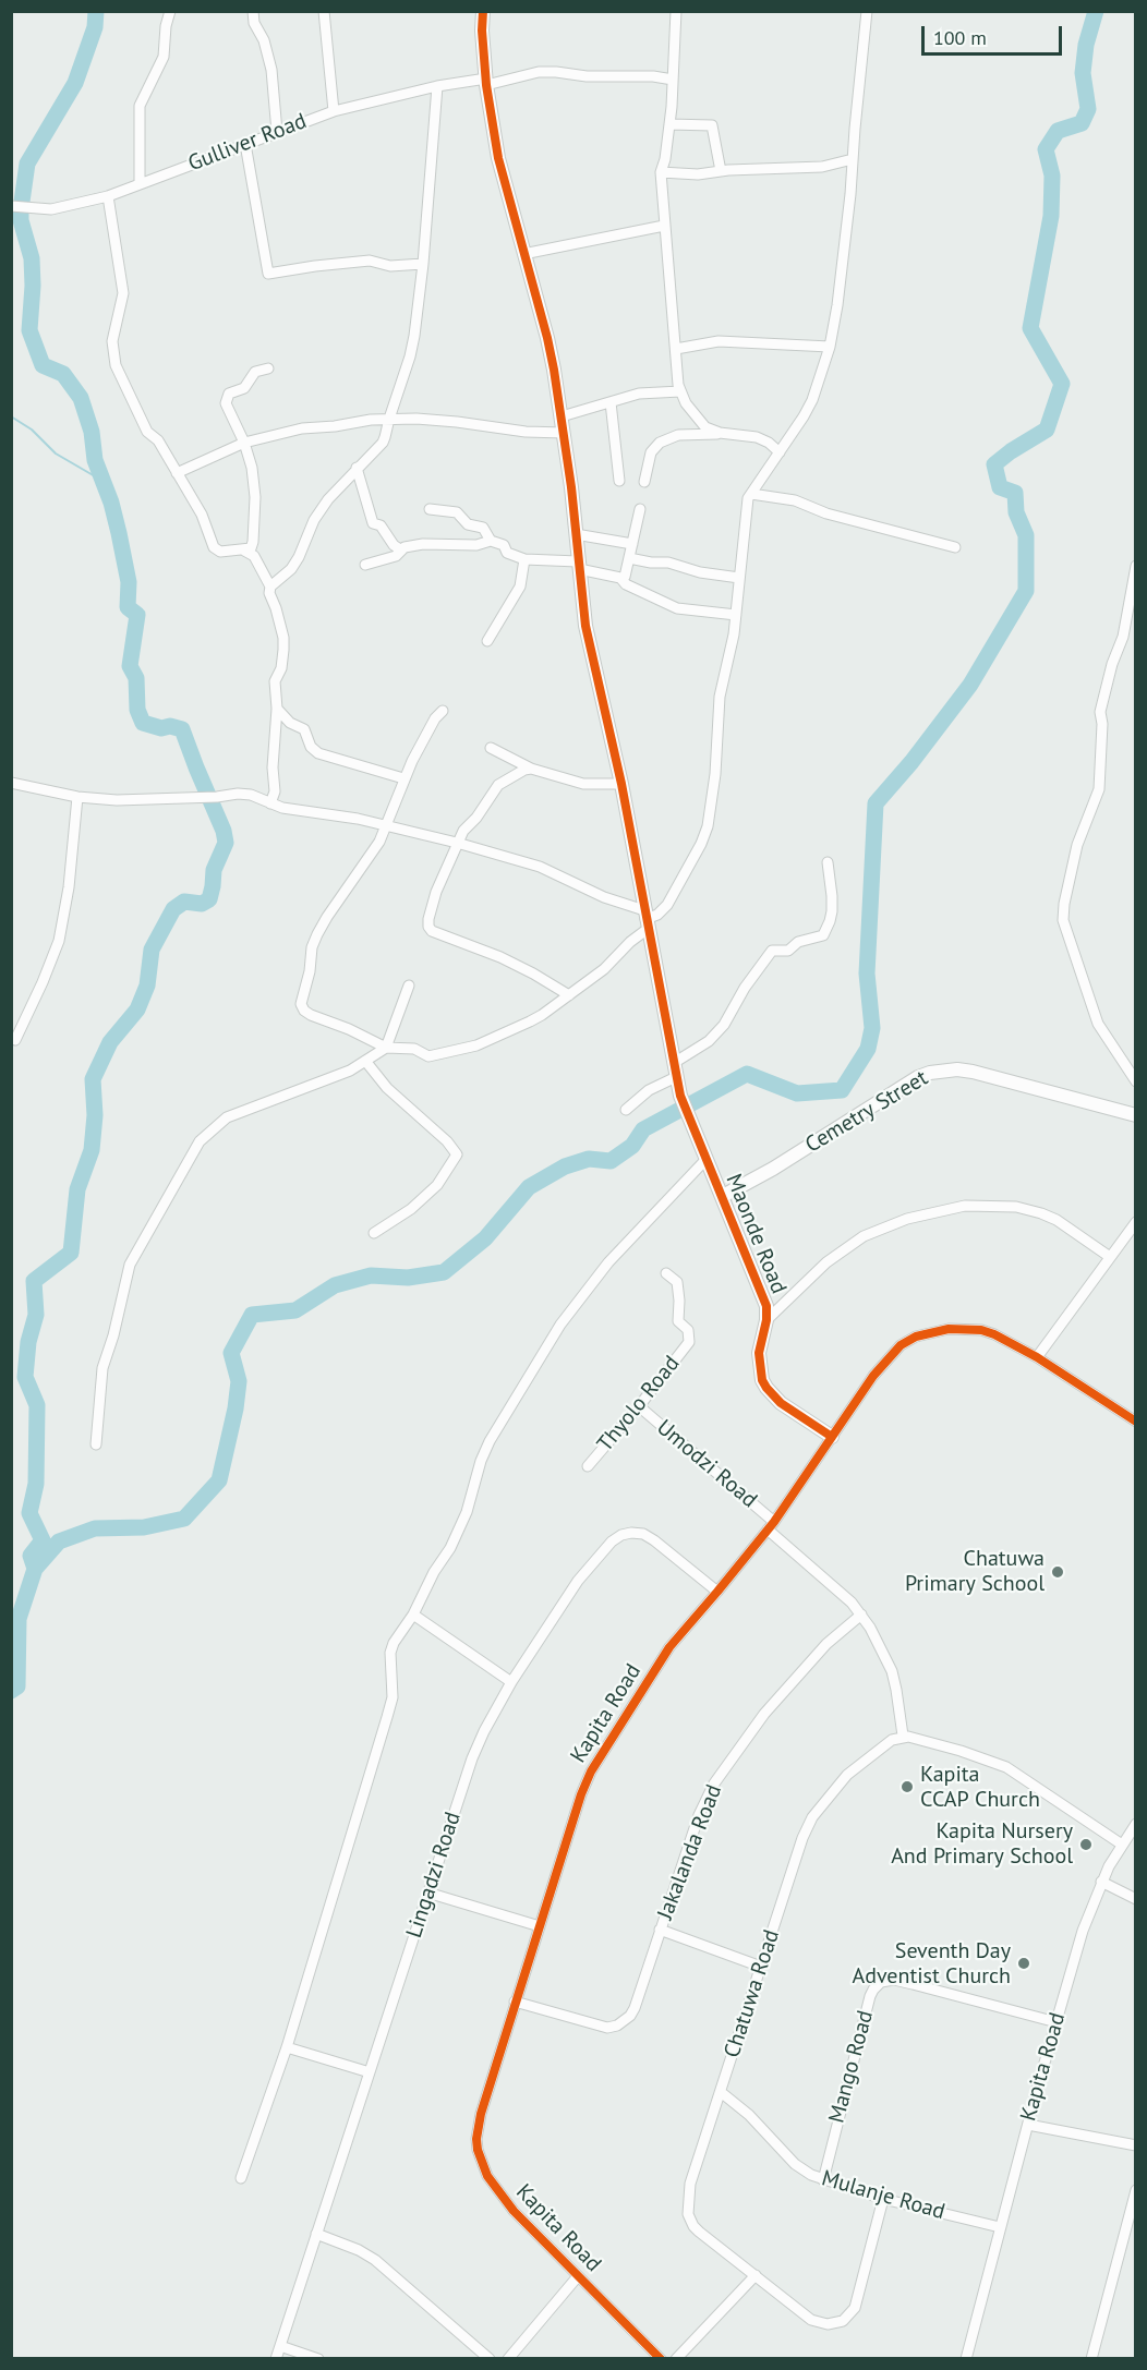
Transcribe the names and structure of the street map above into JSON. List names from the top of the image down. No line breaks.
{"streets":{"street":["Gulliver Road","Cemetry Street","Maonde Road","Thyolo Road","Umodzi Road","Kapita Road","Jakalanda Road","Lingadzi Road","Chatuwa Road","Mango Road","Mulanje Road"]},"crossings":[["Gulliver Road","Maonde Road"],["Cemetry Street","Maonde Road"],["Maonde Road","Kapita Road"],["Thyolo Road","Umodzi Road"],["Umodzi Road","Kapita Road"],["Umodzi Road","Jakalanda Road"],["Umodzi Road","Chatuwa Road"],["Kapita Road","Jakalanda Road"],["Kapita Road","Lingadzi Road"],["Kapita Road","Mango Road"],["Kapita Road","Mulanje Road"],["Chatuwa Road","Mulanje Road"],["Mango Road","Mulanje Road"]],"places":["Chatuwa Primary School","Kapita CCAP Church","Kapita Nursery And Primary School","Seventh Day Adventist Church"],"scale_bar":"100 m"}
